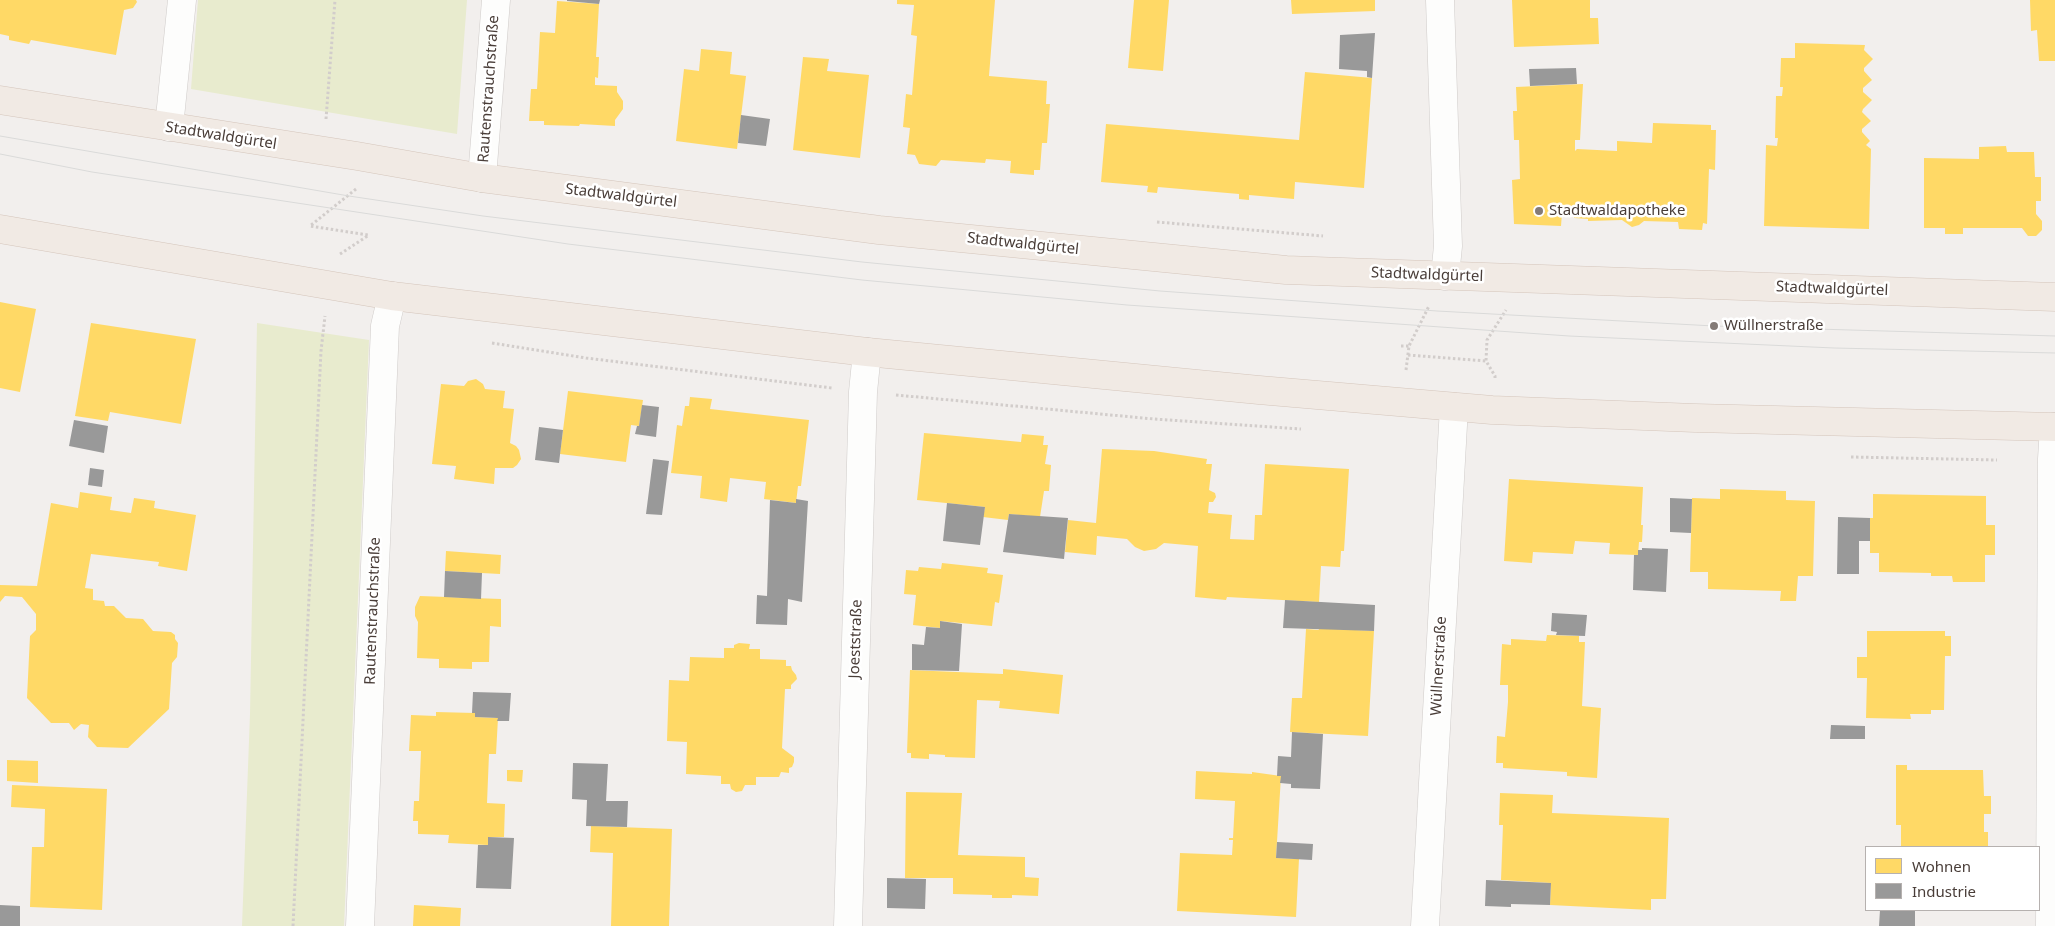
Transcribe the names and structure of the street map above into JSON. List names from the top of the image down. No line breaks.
{"streets":{"main road":["Stadtwaldgürtel"],"street":["Rautenstrauchstraße","Joeststraße","Wüllnerstraße"]},"crossings":[["Rautenstrauchstraße","Stadtwaldgürtel"]],"places":["Stadtwaldapotheke","Wüllnerstraße"],"legend":["Wohnen","Industrie"]}
